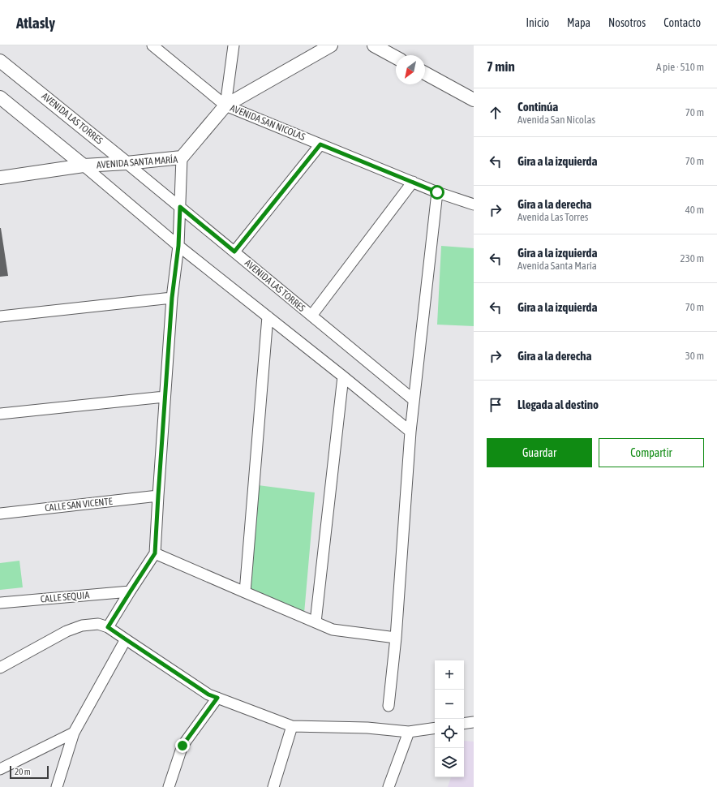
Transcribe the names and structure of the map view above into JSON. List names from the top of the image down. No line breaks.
{"streets":{"street":["AVENIDA LAS TORRES","AVENIDA SAN NICOLAS","AVENIDA SANTA MARÍA","CALLE SAN VICENTE","CALLE SEQUIA"]},"crossings":[["AVENIDA LAS TORRES","AVENIDA SANTA MARÍA"],["AVENIDA SANTA MARÍA","CALLE SAN VICENTE"],["AVENIDA SANTA MARÍA","CALLE SEQUIA"]],"scale_bar":"20 m","north":"bottom left","page":{"header":"Atlasly","nav":["Inicio","Mapa","Nosotros","Contacto"],"heading":["7 min","A pie · 510 m"],"list":[["Continúa","Avenida San Nicolas","70 m"],["Gira a la izquierda","70 m"],["Gira a la derecha","Avenida Las Torres","40 m"],["Gira a la izquierda","Avenida Santa María","230 m"],["Gira a la izquierda","70 m"],["Gira a la derecha","30 m"],"Llegada al destino"],"buttons":["Guardar","Compartir"],"map_buttons":["+","−"],"scale":"20 m"}}
